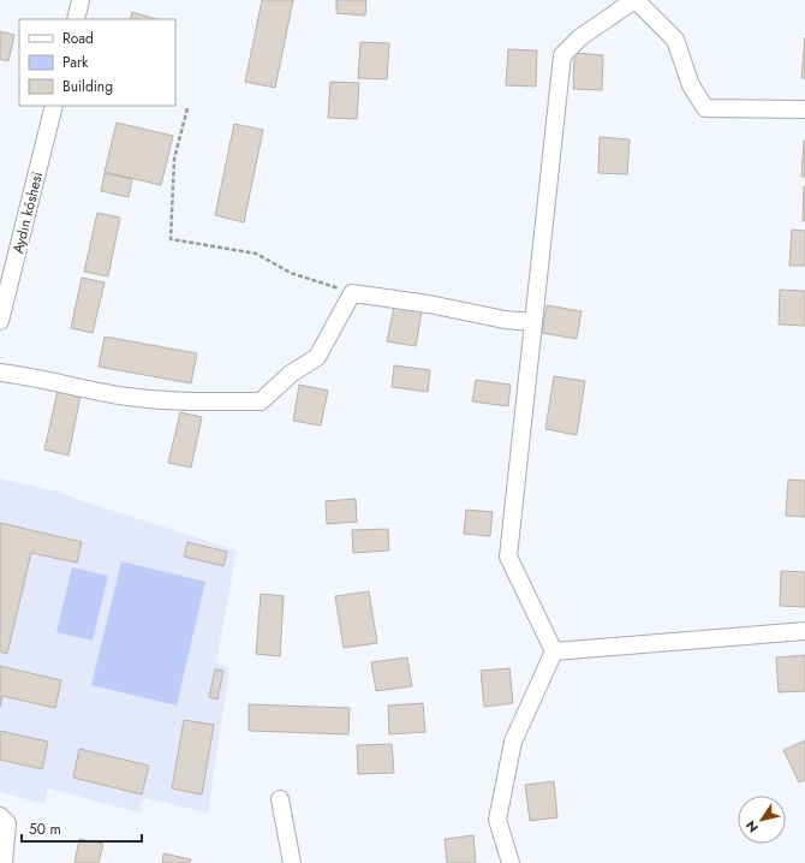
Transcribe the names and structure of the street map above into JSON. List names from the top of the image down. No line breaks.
{"streets":{"street":["Aydın kóshesi"]},"legend":["Road","Park","Building"],"scale_bar":"50 m","north":"bottom left"}
